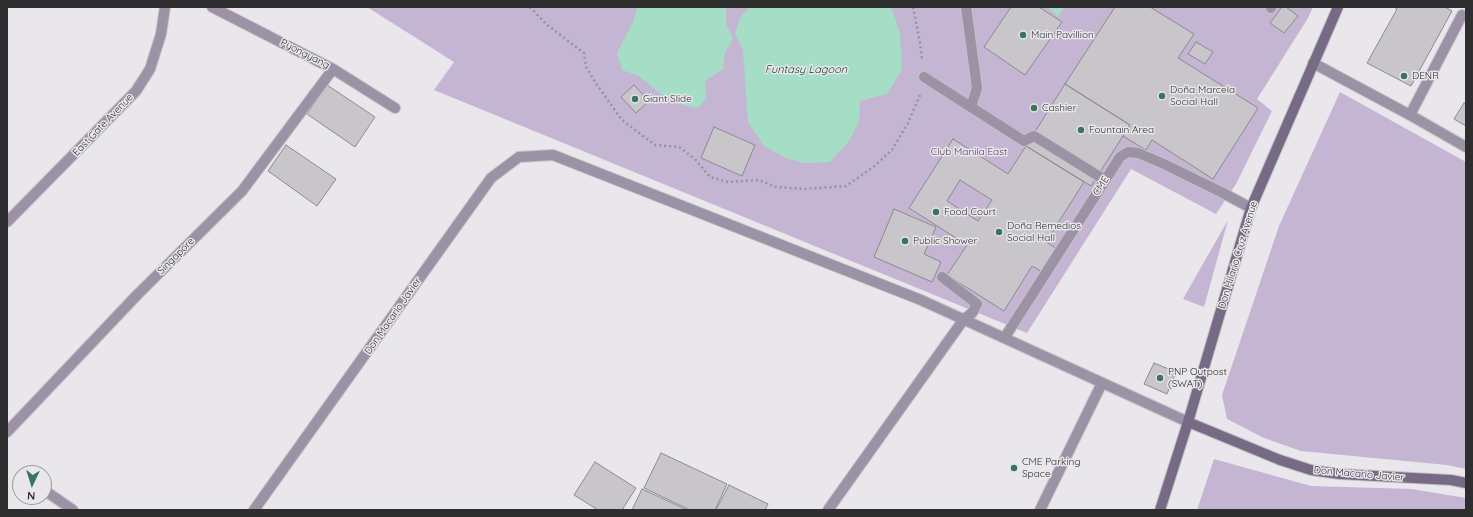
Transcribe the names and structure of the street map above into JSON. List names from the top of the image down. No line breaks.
{"streets":{"street":["Pyongyang","East Gate Avenue","CME","Don Hilario Cruz Avenue","Singapore","Don Macario Javier"]},"crossings":[["Pyongyang","Singapore"],["CME","Don Hilario Cruz Avenue"],["Don Hilario Cruz Avenue","Don Macario Javier"]],"water":["Funtasy Lagoon"],"parks":["Club Manila East"],"places":["Main Pavillion","DENR","Doña Marcela Social Hall","Giant Slide","Cashier","Fountain Area","Food Court","Doña Remedios Social Hall","Public Shower","PNP Outpost (SWAT)","CME Parking Space"],"north":"bottom"}
